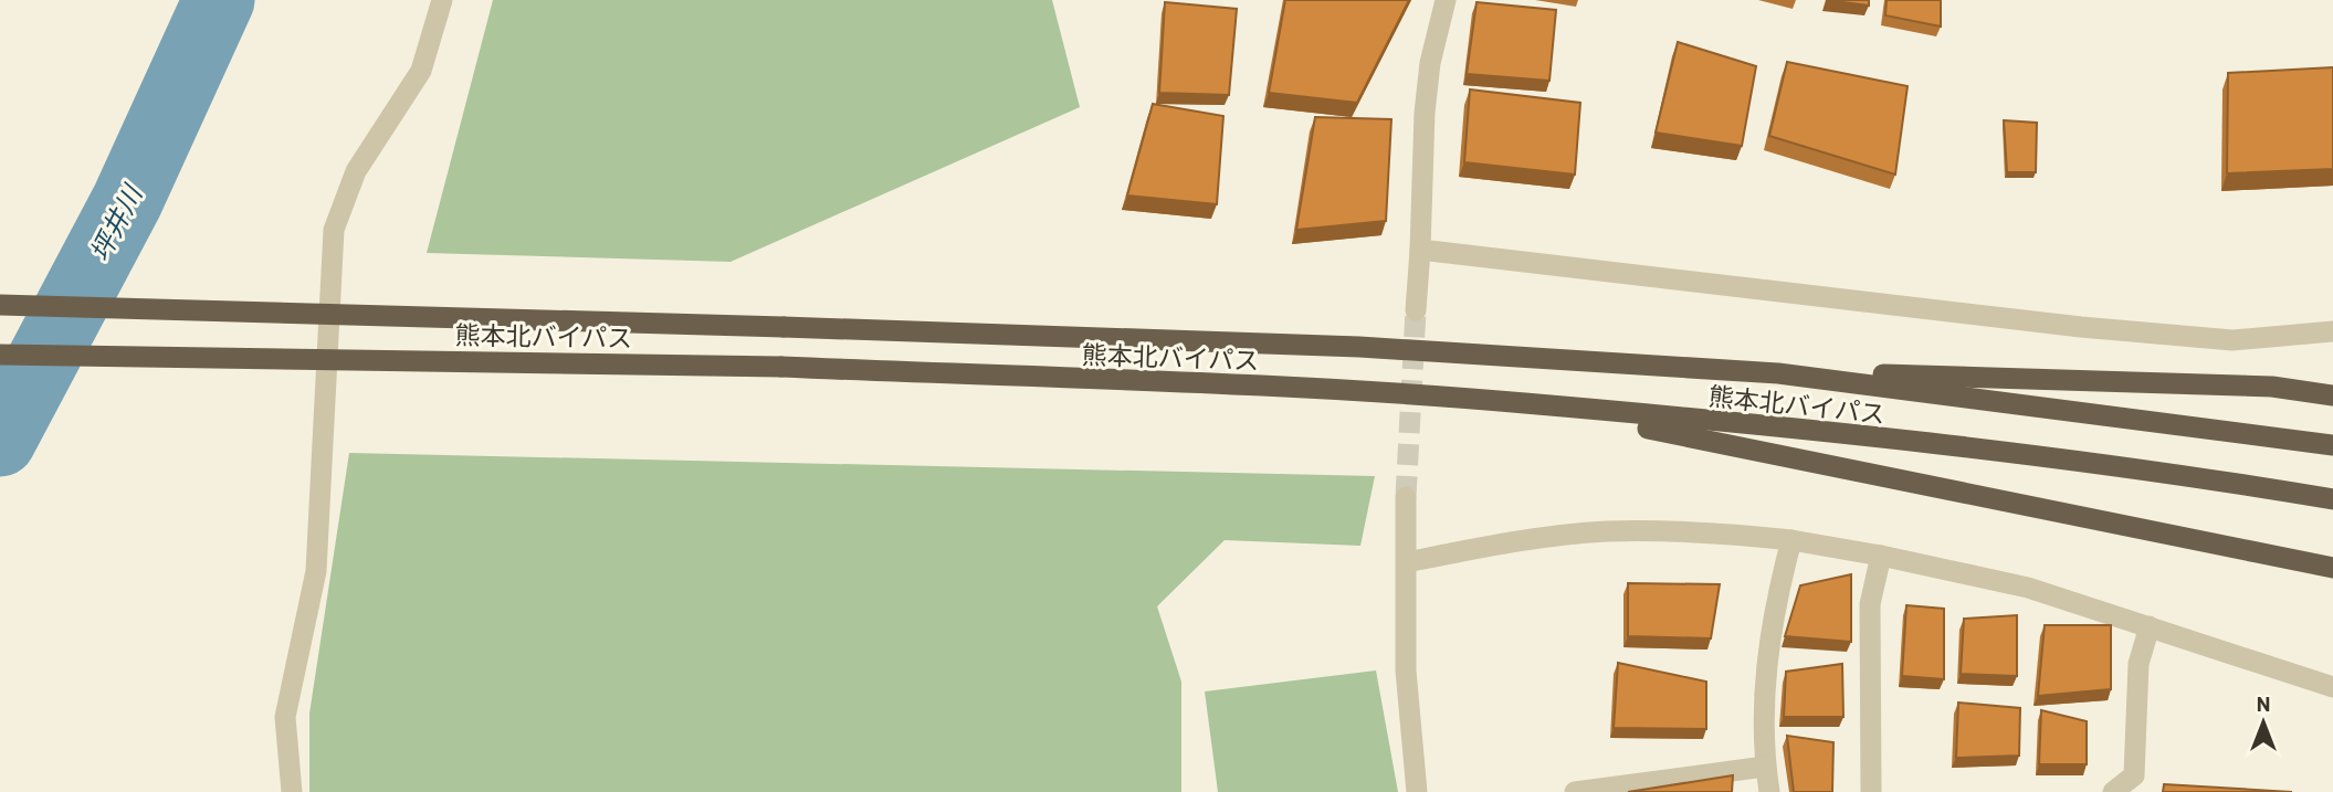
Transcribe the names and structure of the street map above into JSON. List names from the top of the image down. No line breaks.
{"streets":{"highway":["熊本北バイパス"]},"water":["坪井川"],"north":"top"}
